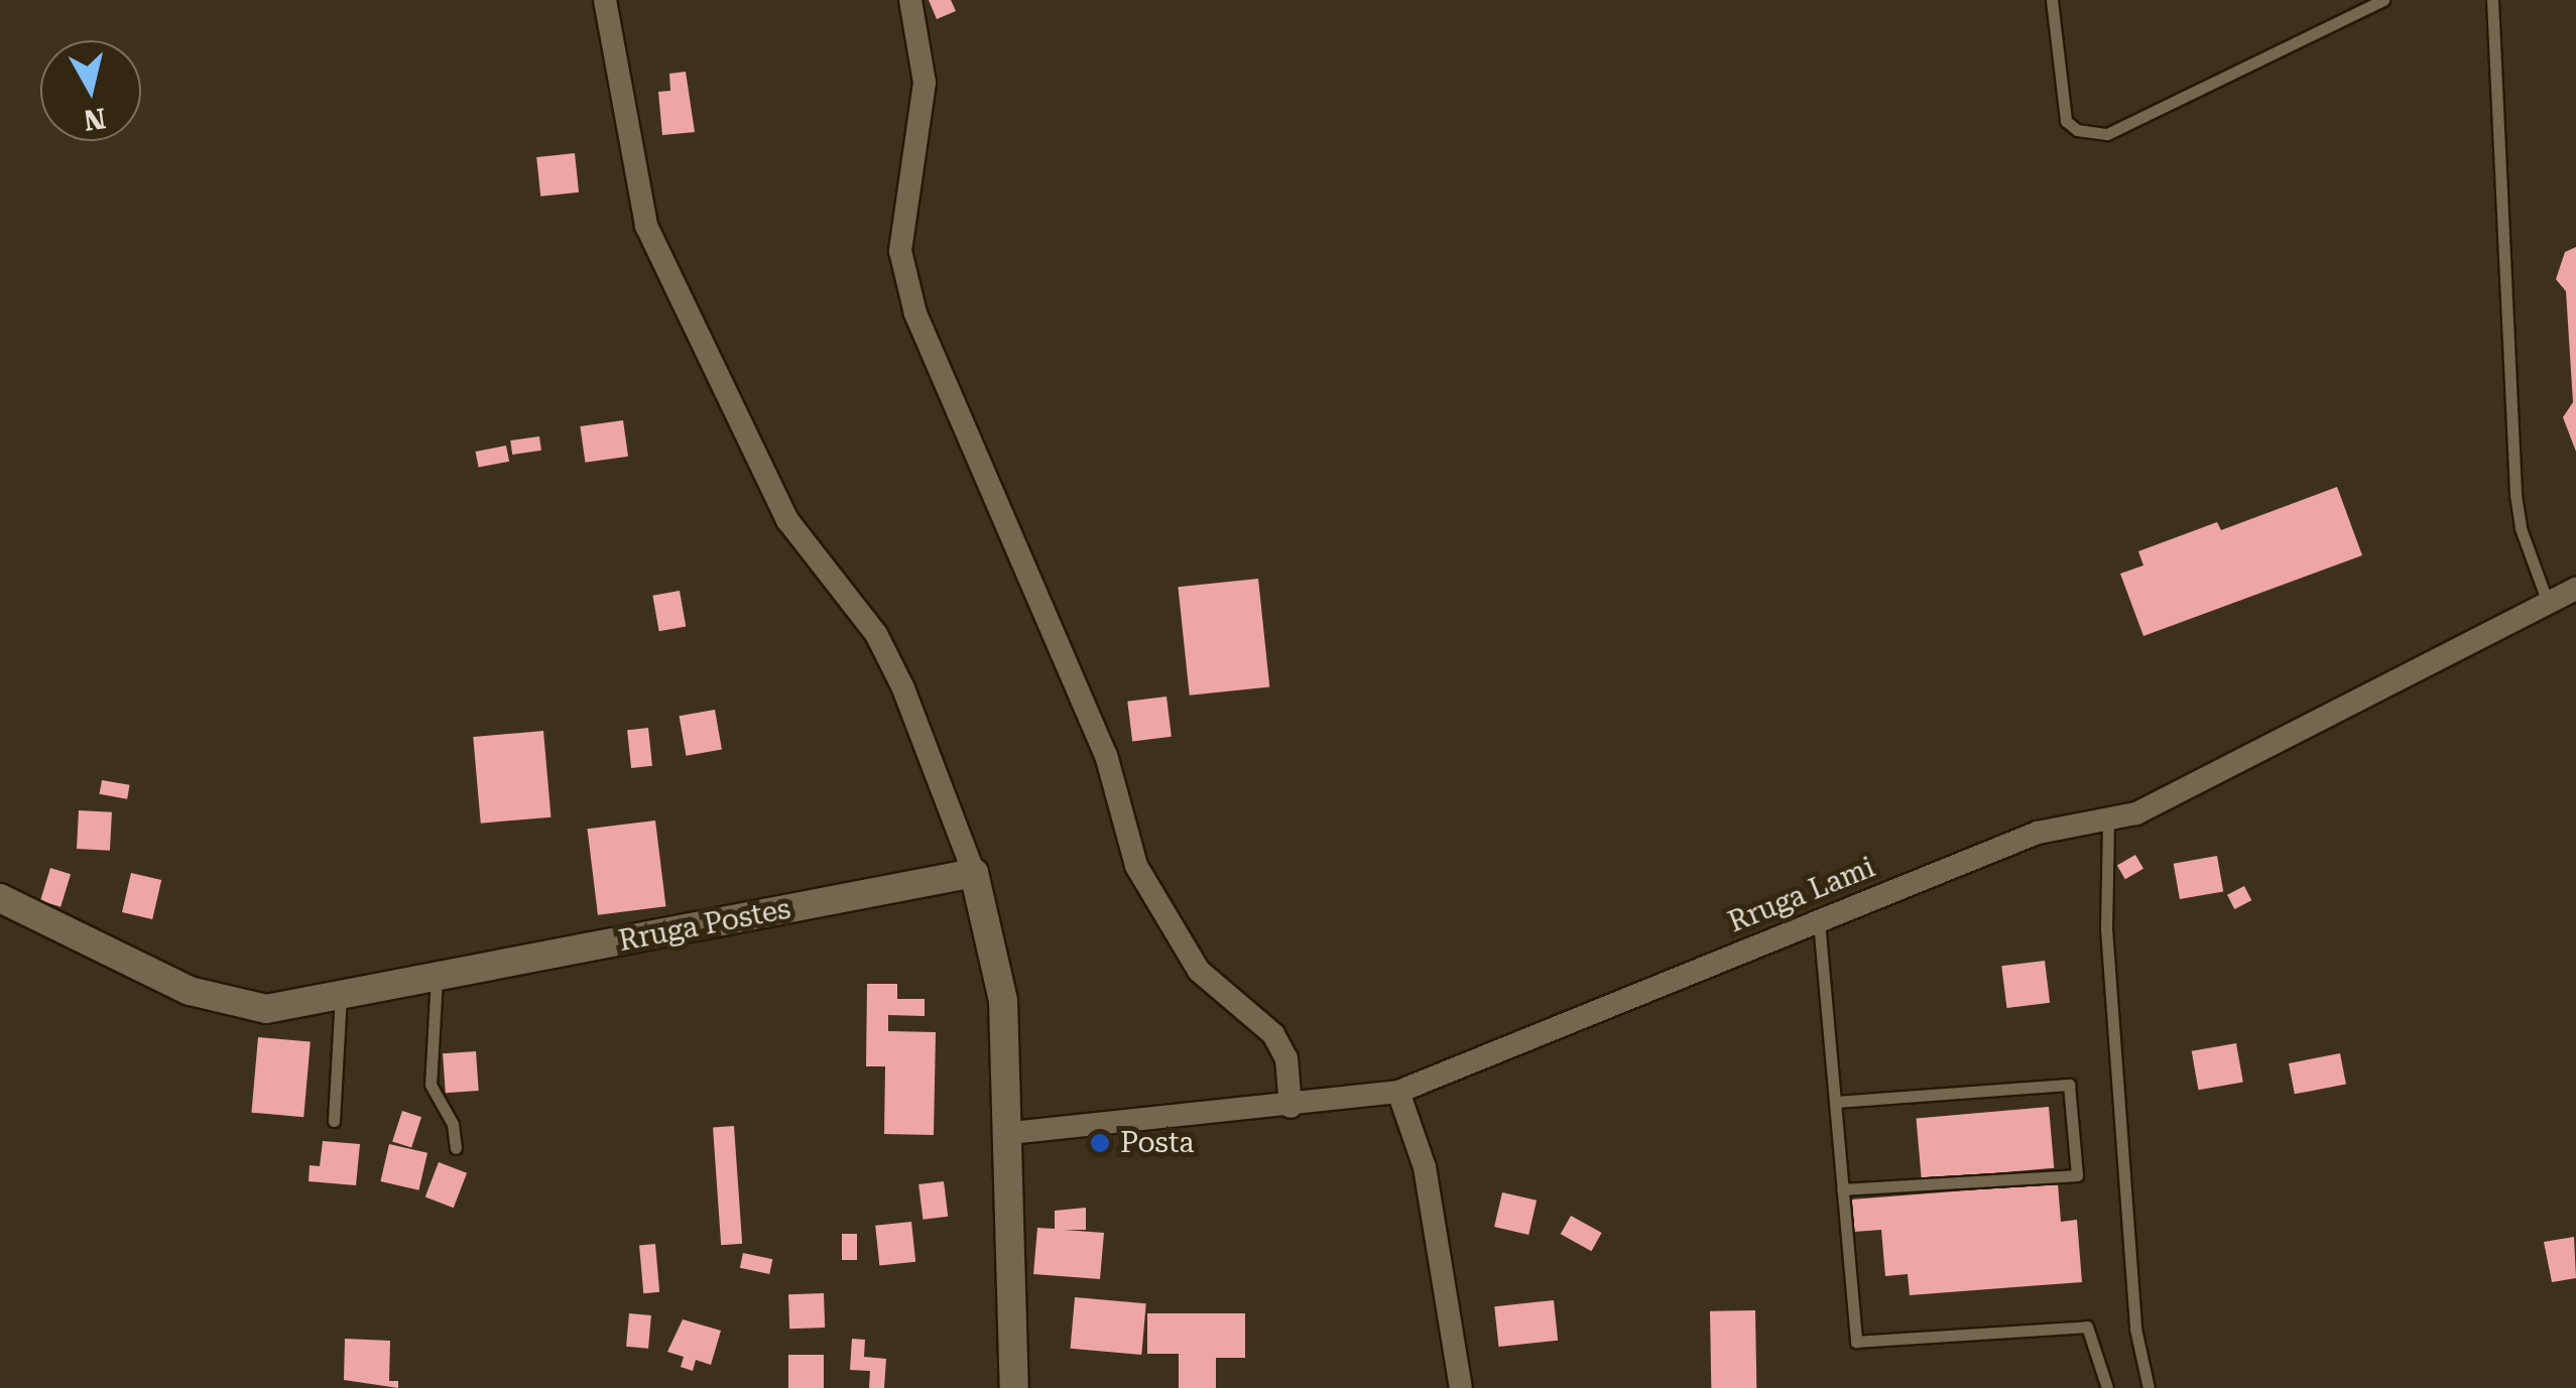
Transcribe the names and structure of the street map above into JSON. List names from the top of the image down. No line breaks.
{"streets":{"street":["Rruga Lami","Rruga Postes"]},"places":["Posta"],"north":"bottom"}
